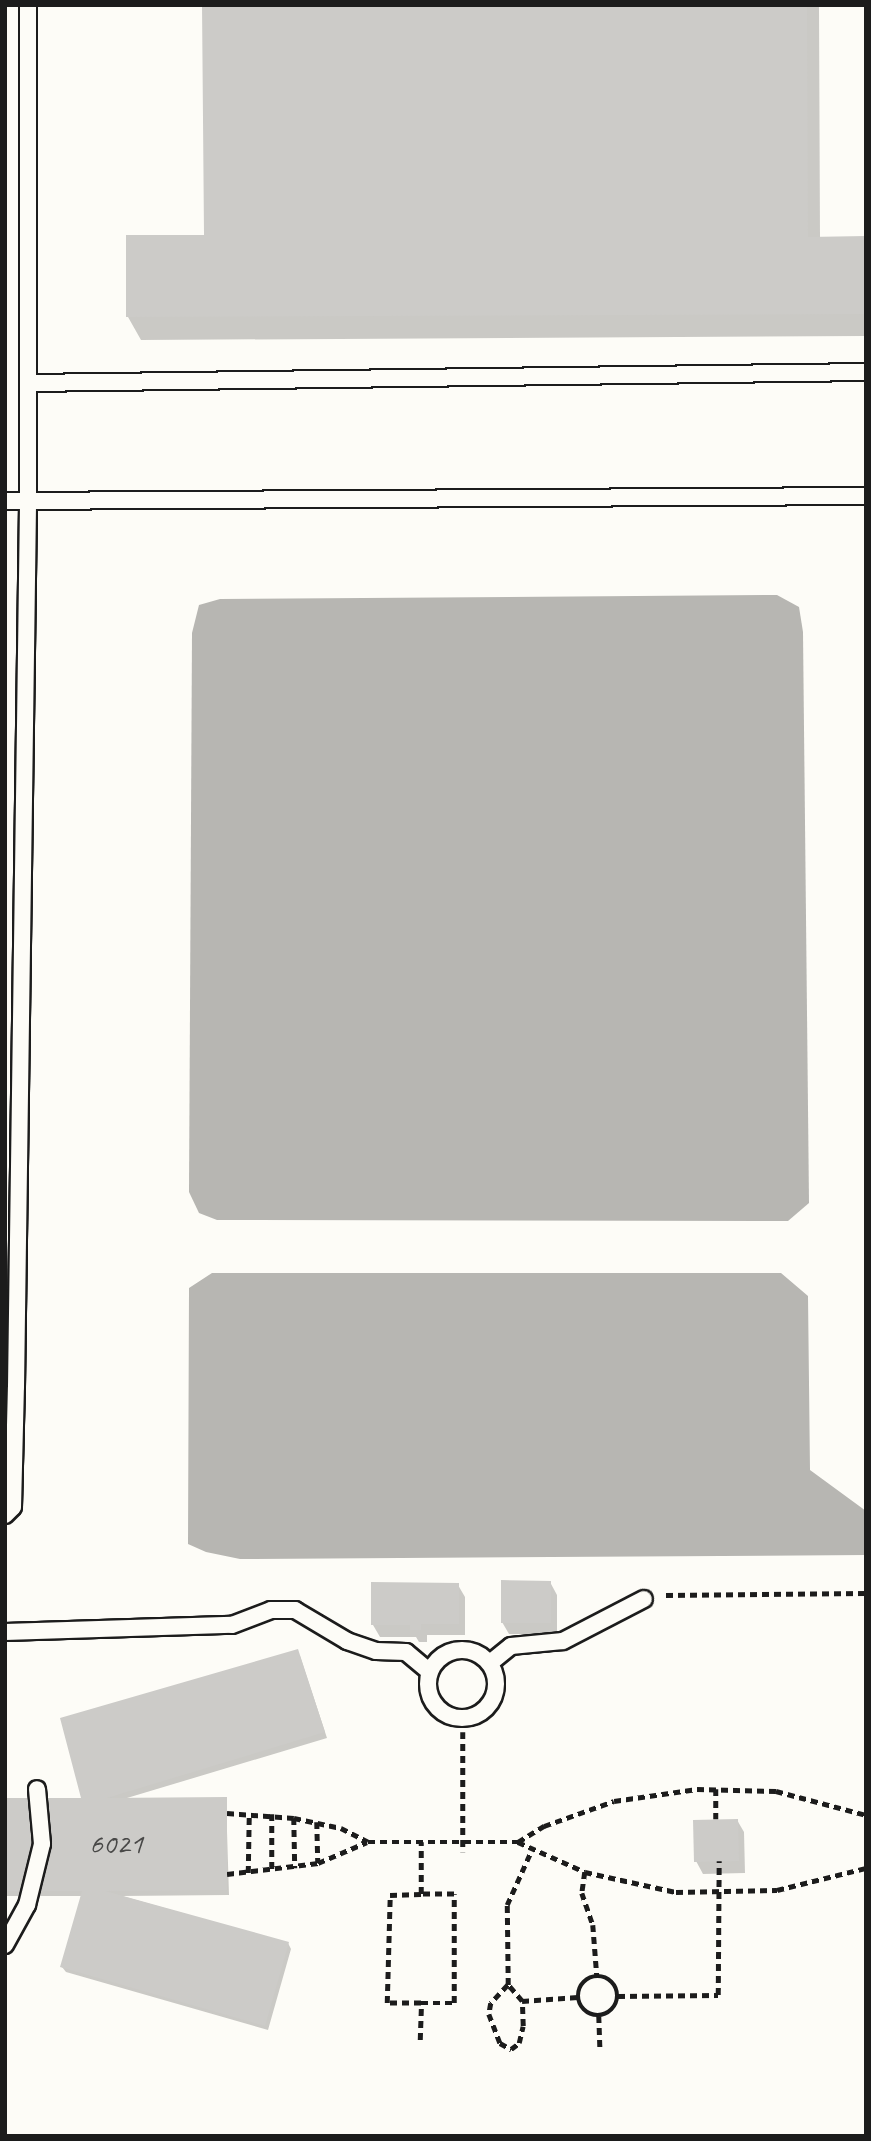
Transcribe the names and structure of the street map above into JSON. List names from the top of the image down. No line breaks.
{"house_numbers":["6021"]}
